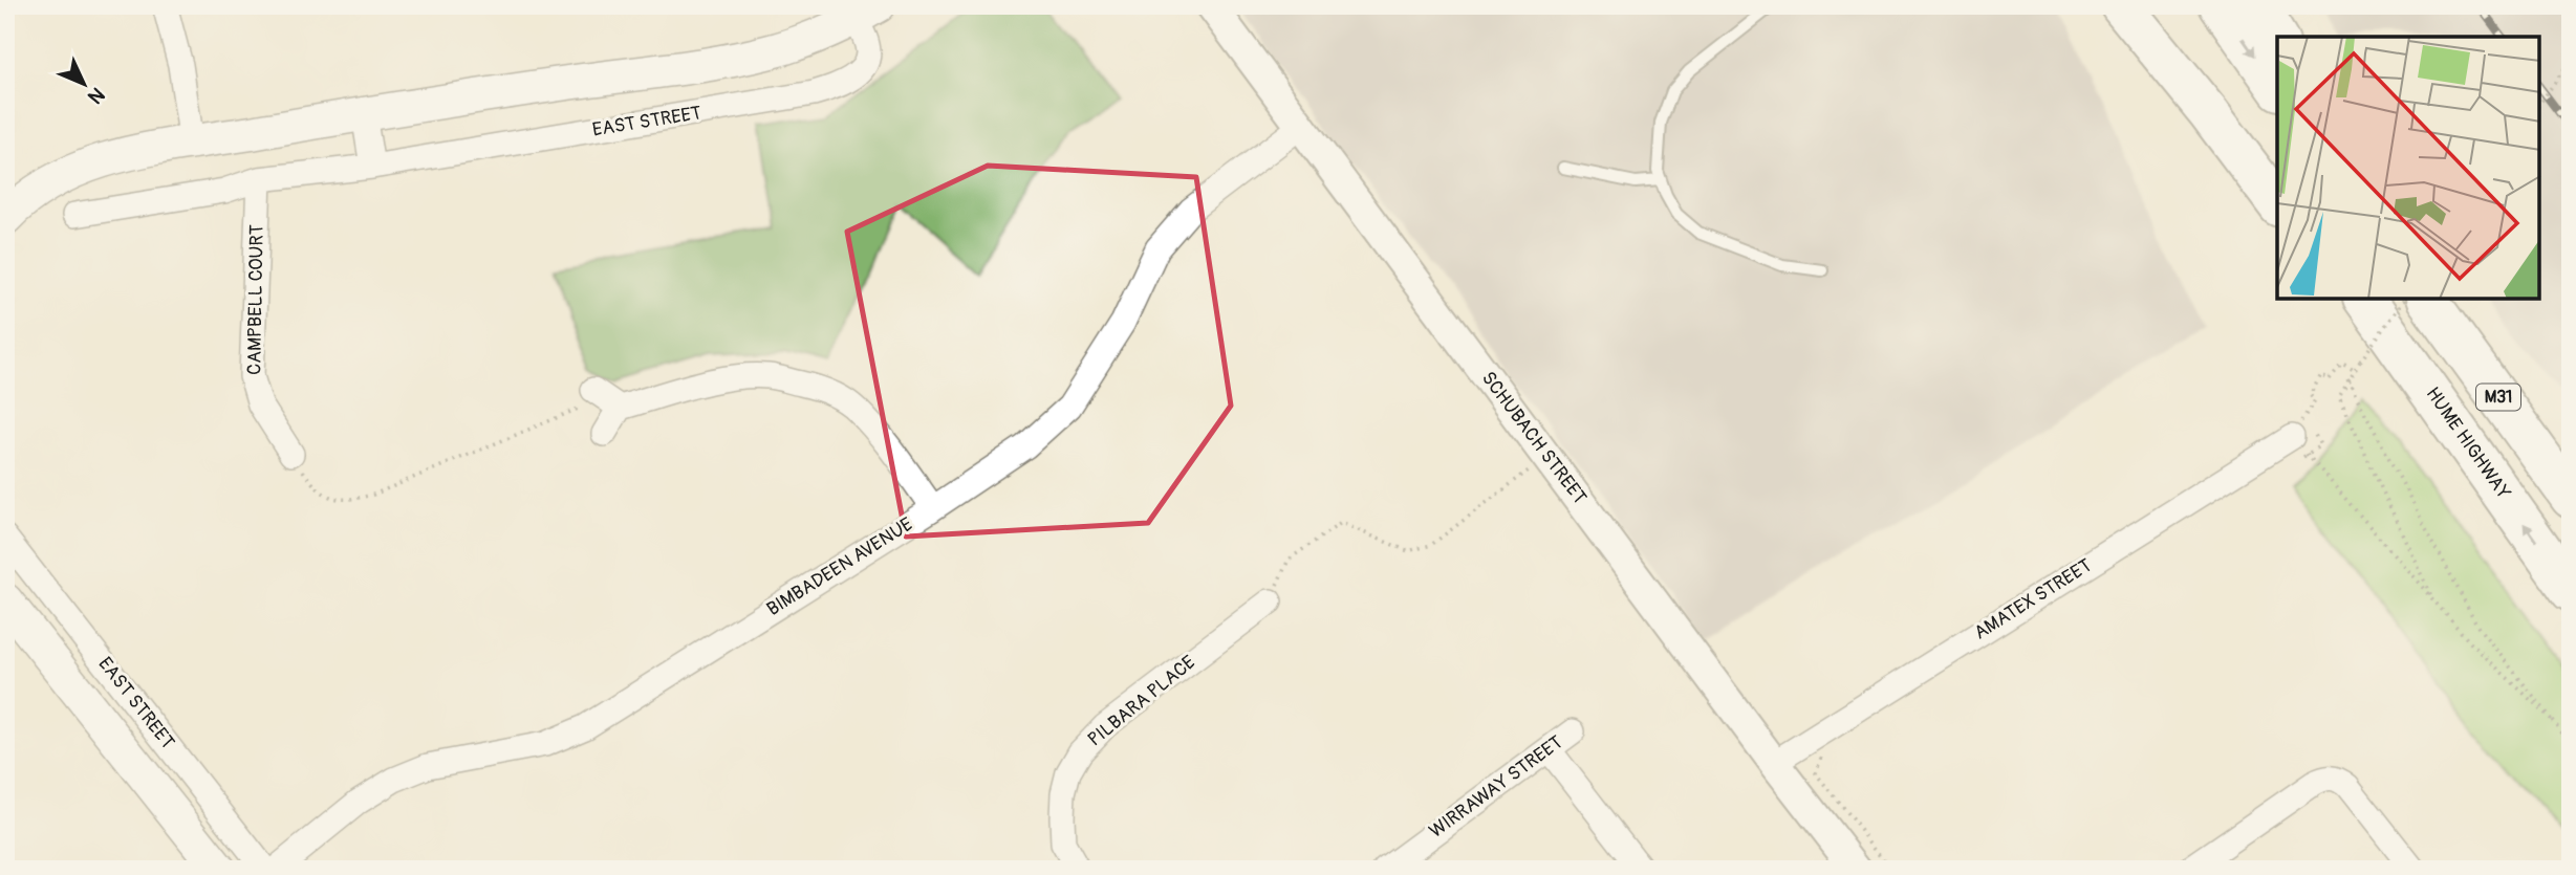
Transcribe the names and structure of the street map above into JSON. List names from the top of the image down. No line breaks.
{"streets":{"highway":["M31","HUME HIGHWAY"],"main road":["EAST STREET"],"street":["CAMPBELL COURT","SCHUBACH STREET","BIMBADEEN AVENUE","AMATEX STREET","PILBARA PLACE","WIRRAWAY STREET"]},"crossings":[["EAST STREET","CAMPBELL COURT"],["SCHUBACH STREET","BIMBADEEN AVENUE"],["SCHUBACH STREET","AMATEX STREET"]],"north":"bottom right"}
